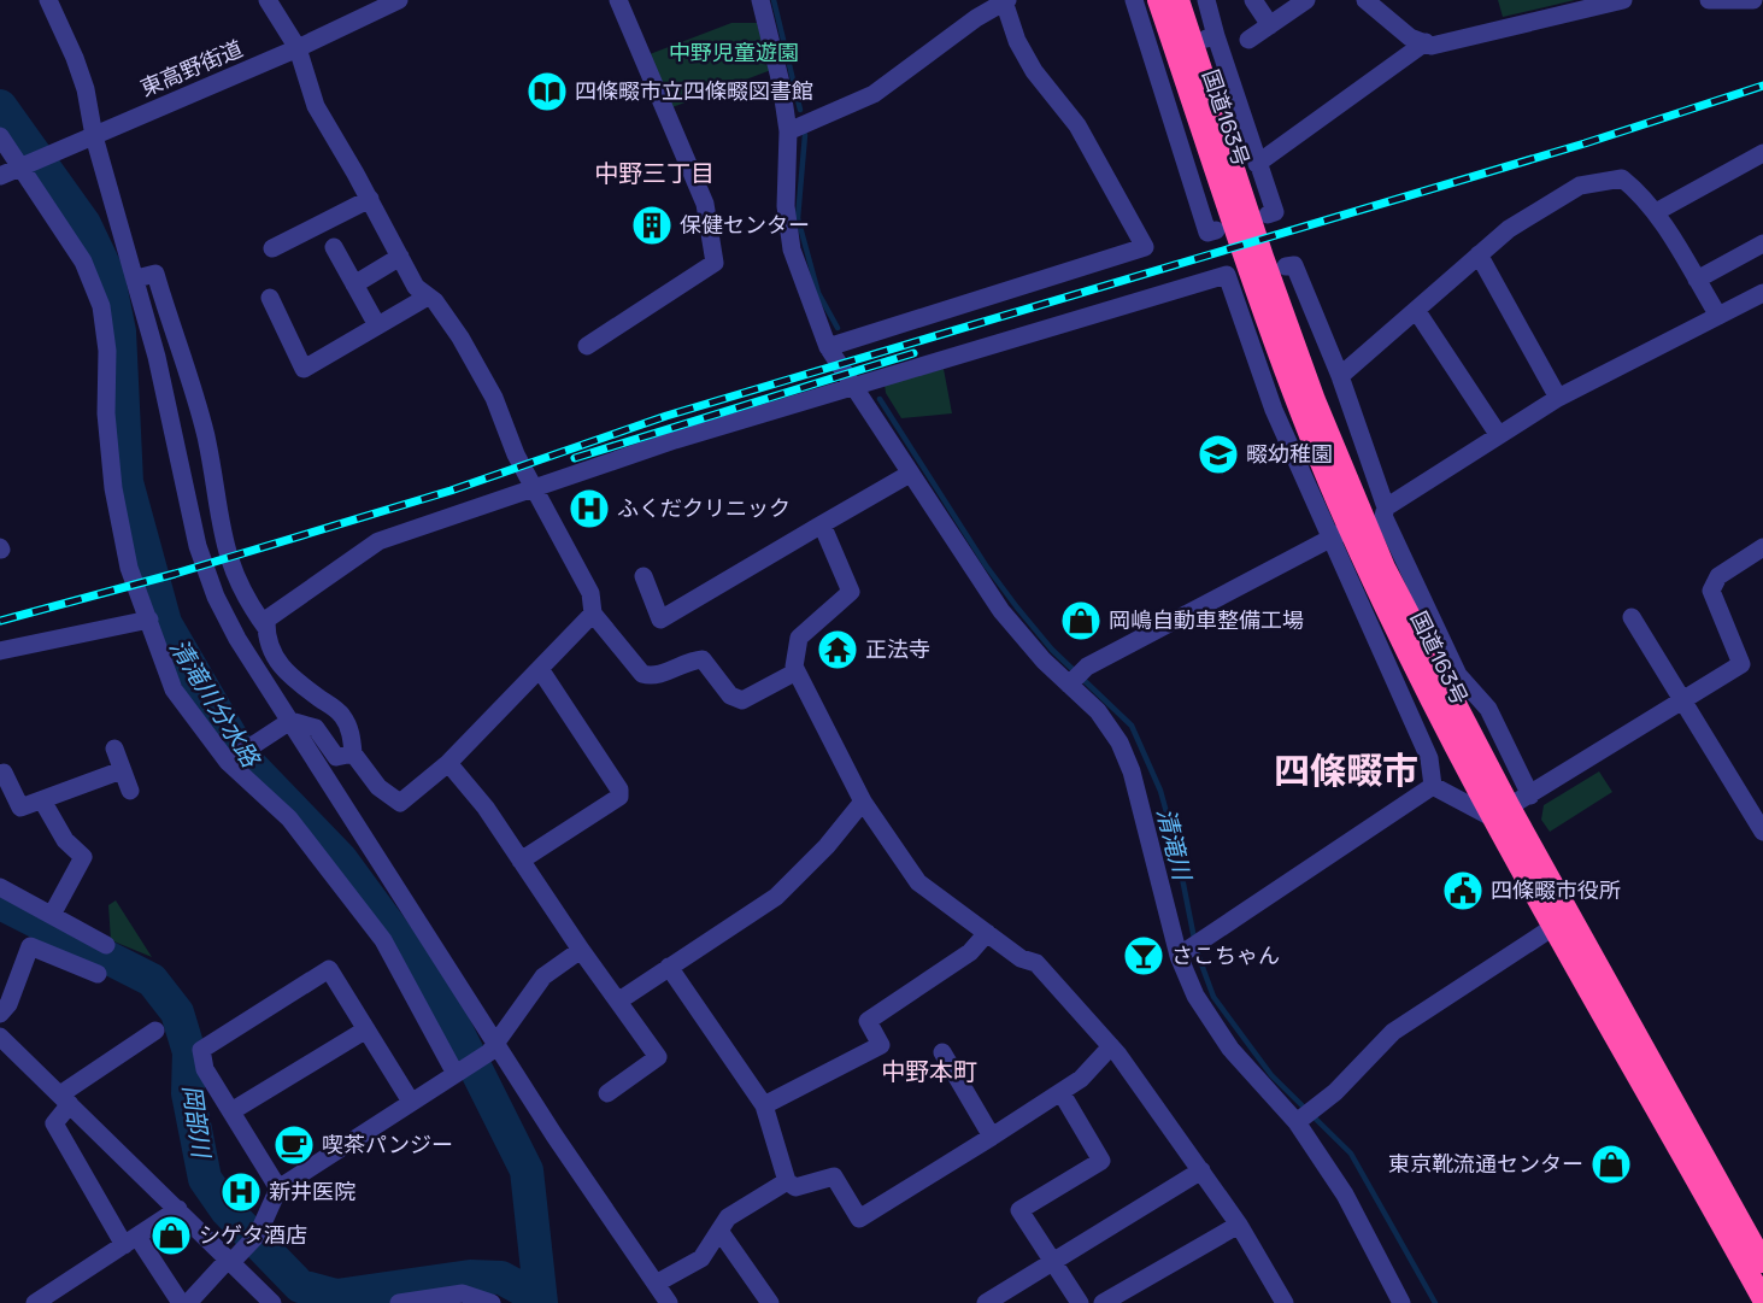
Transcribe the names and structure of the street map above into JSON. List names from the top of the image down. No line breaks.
{"streets":{"highway":["国道163号"],"street":["東高野街道"]},"districts":["中野三丁目","四條畷市","中野本町"],"water":["清滝川分水路","清滝川","岡部川"],"parks":["中野児童遊園"],"places":{"library":["四條畷市立四條畷図書館"],"building":["保健センター"],"school or university":["畷幼稚園"],"hospital":["ふくだクリニック","新井医院"],"shop":["岡嶋自動車整備工場","東京靴流通センター","シゲタ酒店"],"temple":["正法寺"],"public building":["四條畷市役所"],"bar":["さこちゃん"],"cafe":["喫茶パンジー"]}}
